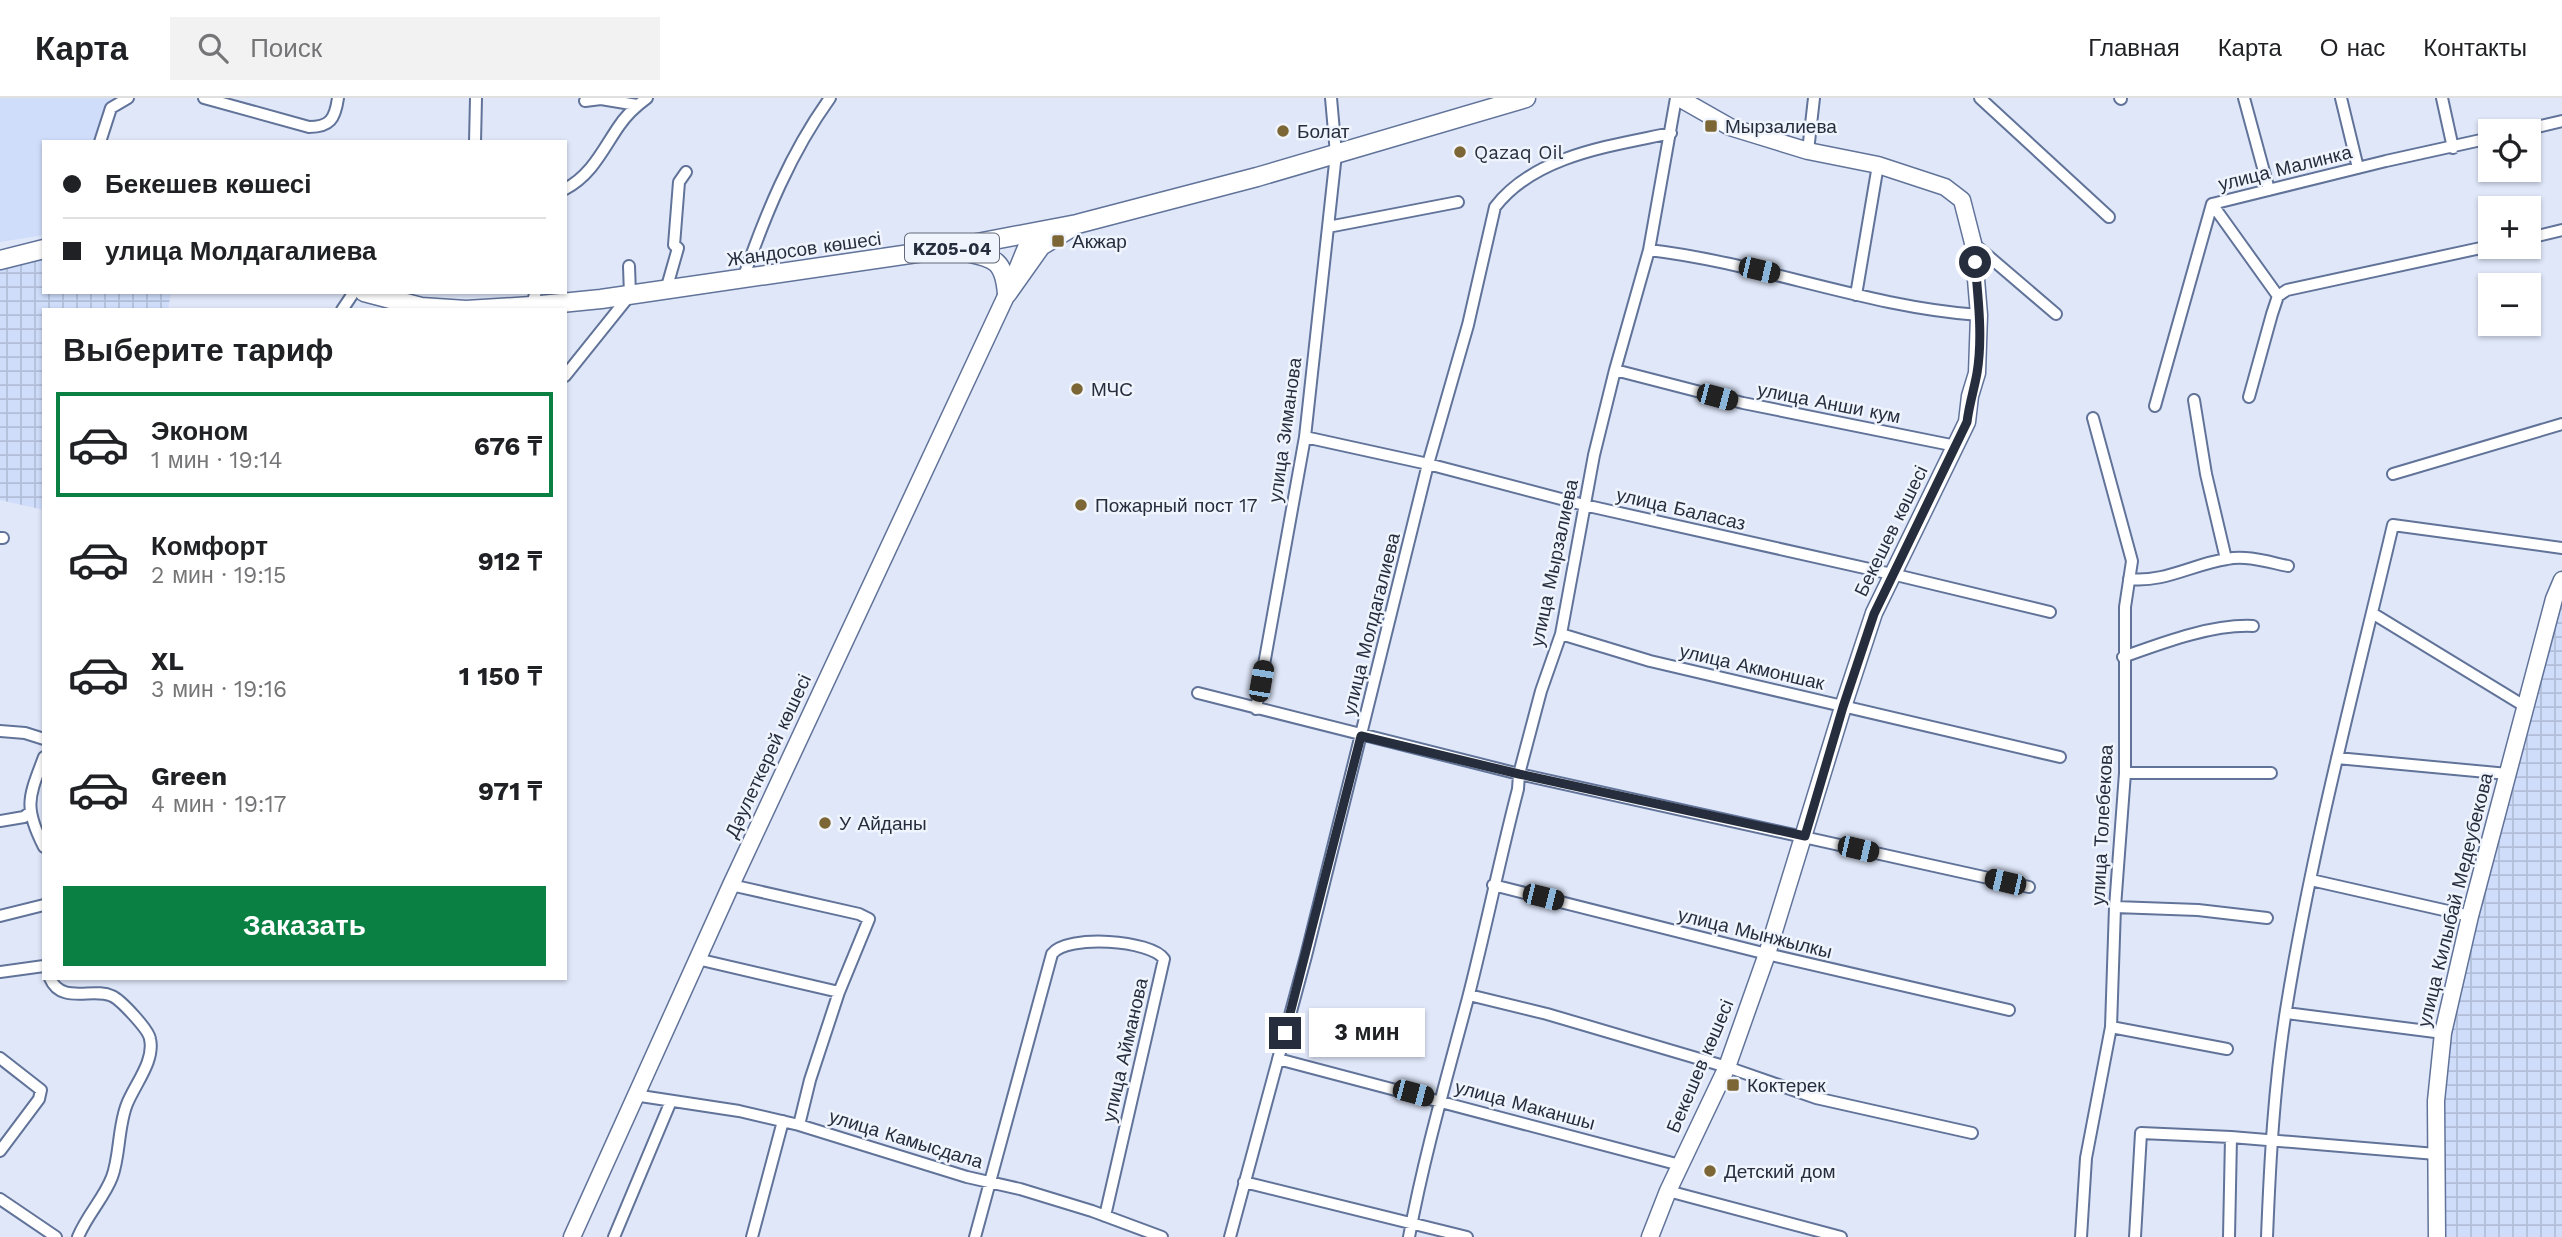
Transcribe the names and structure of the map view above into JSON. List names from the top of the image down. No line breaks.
{"streets":{"main road":["KZ05-04","Жандосов көшесі","Бекешев көшесі","Дәулеткерей көшесі","улица Килыбай Медеубекова"],"street":["улица Малинка","улица Анши кум","улица Зиманова","улица Баласаз","улица Мырзалиева","улица Молдагалиева","улица Акмоншак","улица Толебекова","улица Мынжылкы","улица Айманова","улица Маканшы","улица Камысдала"]},"crossings":[["Жандосов көшесі","улица Зиманова"],["Жандосов көшесі","Дәулеткерей көшесі"],["улица Анши кум","Бекешев көшесі"],["улица Анши кум","улица Мырзалиева"],["улица Зиманова","улица Баласаз"],["улица Баласаз","Бекешев көшесі"],["улица Баласаз","улица Мырзалиева"],["улица Баласаз","улица Молдагалиева"],["Бекешев көшесі","улица Мырзалиева"],["Бекешев көшесі","улица Акмоншак"],["Бекешев көшесі","улица Мынжылкы"],["Бекешев көшесі","улица Маканшы"],["улица Мырзалиева","улица Молдагалиева"],["улица Мырзалиева","улица Акмоншак"],["улица Мырзалиева","улица Мынжылкы"],["улица Мырзалиева","улица Маканшы"],["улица Молдагалиева","улица Маканшы"],["Дәулеткерей көшесі","улица Камысдала"],["улица Айманова","улица Камысдала"]],"places":{"transit":["Мырзалиева","Акжар","Коктерек"],"other":["Болат","Qazaq Oil","МЧС","Пожарный пост 17","У Айданы","Детский дом"]},"page":{"header":"Карта","search":"Поиск","nav":["Главная","Карта","О нас","Контакты"],"map_buttons":["+","−"],"banner":["Бекешев көшесі","улица Молдагалиева"],"heading":"Выберите тариф","list":[{"name":"Эконом","note":"1 мин · 19:14","value":"676 ₸"},{"name":"Комфорт","note":"2 мин · 19:15","value":"912 ₸"},{"name":"XL","note":"3 мин · 19:16","value":"1 150 ₸"},{"name":"Green","note":"4 мин · 19:17","value":"971 ₸"}],"buttons":"Заказать","bubble":"3 мин"}}
